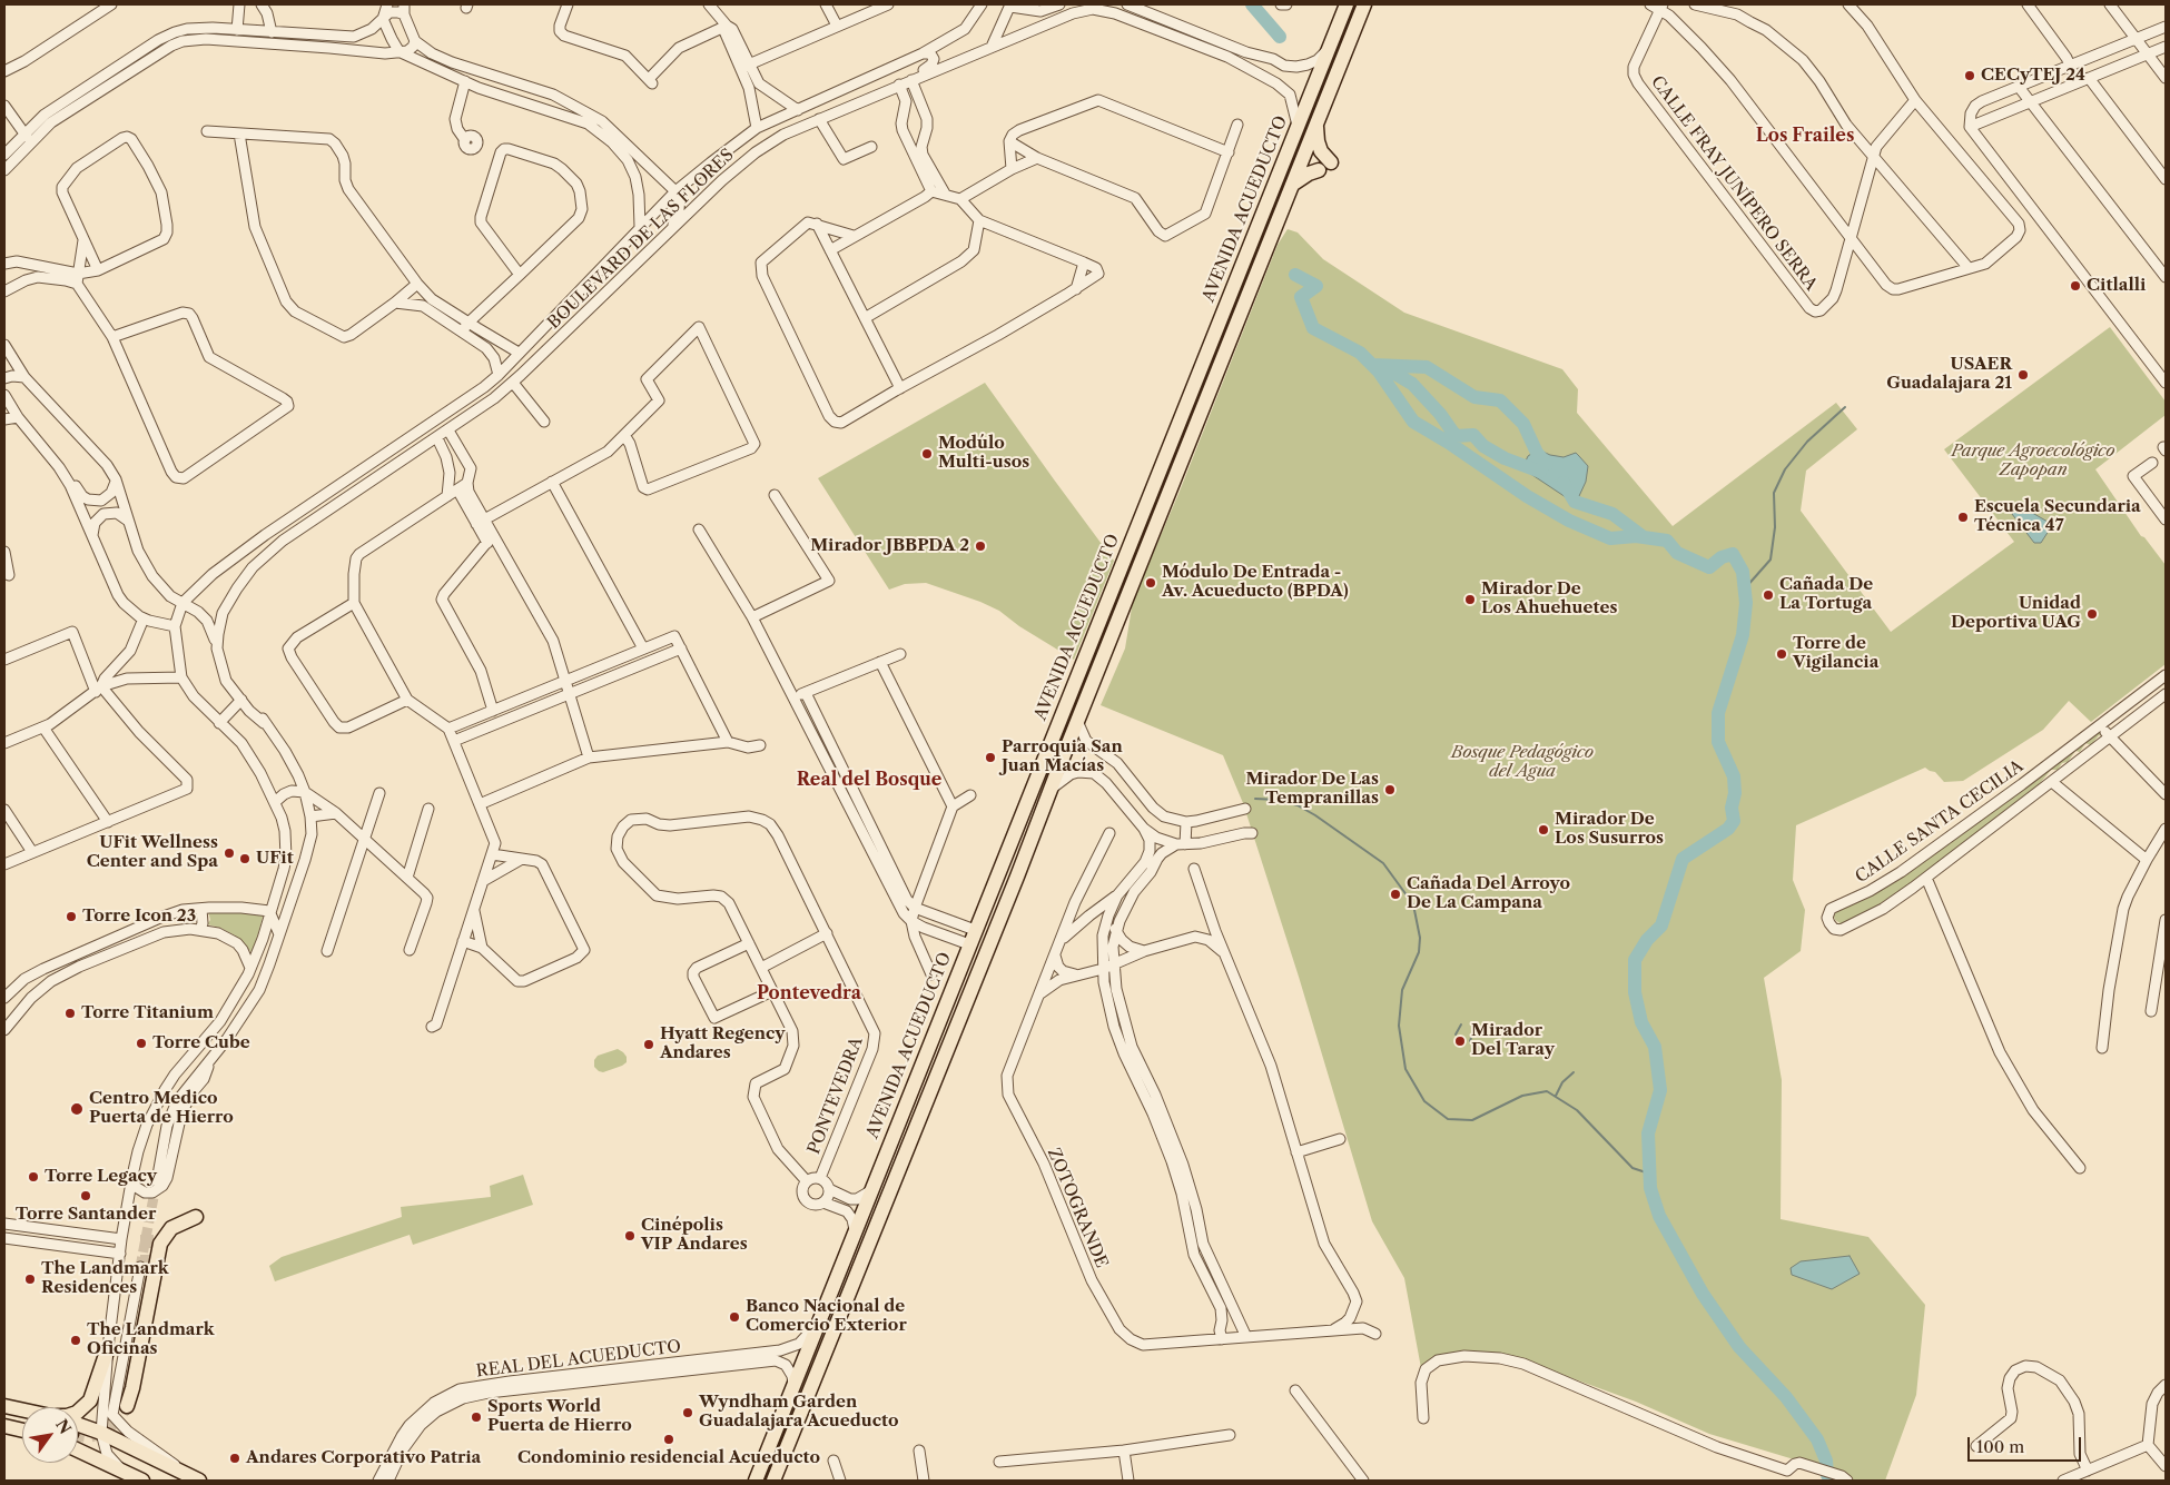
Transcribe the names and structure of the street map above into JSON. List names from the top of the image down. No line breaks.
{"streets":{"main road":["AVENIDA ACUEDUCTO"],"street":["CALLE FRAY JUNÍPERO SERRA","BOULEVARD DE LAS FLORES","CALLE SANTA CECILIA","PONTEVEDRA","ZOTOGRANDE","REAL DEL ACUEDUCTO"]},"crossings":[["AVENIDA ACUEDUCTO","BOULEVARD DE LAS FLORES"],["AVENIDA ACUEDUCTO","REAL DEL ACUEDUCTO"]],"districts":["Los Frailes","Real del Bosque","Pontevedra"],"parks":["Parque Agroecológico Zapopan","Bosque Pedagógico del Agua"],"places":["CECyTEJ 24","Citlalli","USAER Guadalajara 21","Modúlo Multi-usos","Escuela Secundaria Técnica 47","Mirador JBBPDA 2","Módulo De Entrada - Av. Acueducto (BPDA)","Cañada De La Tortuga","Mirador De Los Ahuehuetes","Unidad Deportiva UAG","Torre de Vigilancia","Parroquia San Juan Macías","Mirador De Las Tempranillas","Mirador De Los Susurros","UFit Wellness Center and Spa","UFit","Cañada Del Arroyo De La Campana","Torre Icon 23","Torre Titanium","Mirador Del Taray","Torre Cube","Hyatt Regency Andares","Centro Medico Puerta de Hierro","Torre Legacy","Torre Santander","Cinépolis VIP Andares","The Landmark Residences","Banco Nacional de Comercio Exterior","The Landmark Oficinas","Wyndham Garden Guadalajara Acueducto","Sports World Puerta de Hierro","Condominio residencial Acueducto","Andares Corporativo Patria"],"scale_bar":"100 m","north":"top right"}
